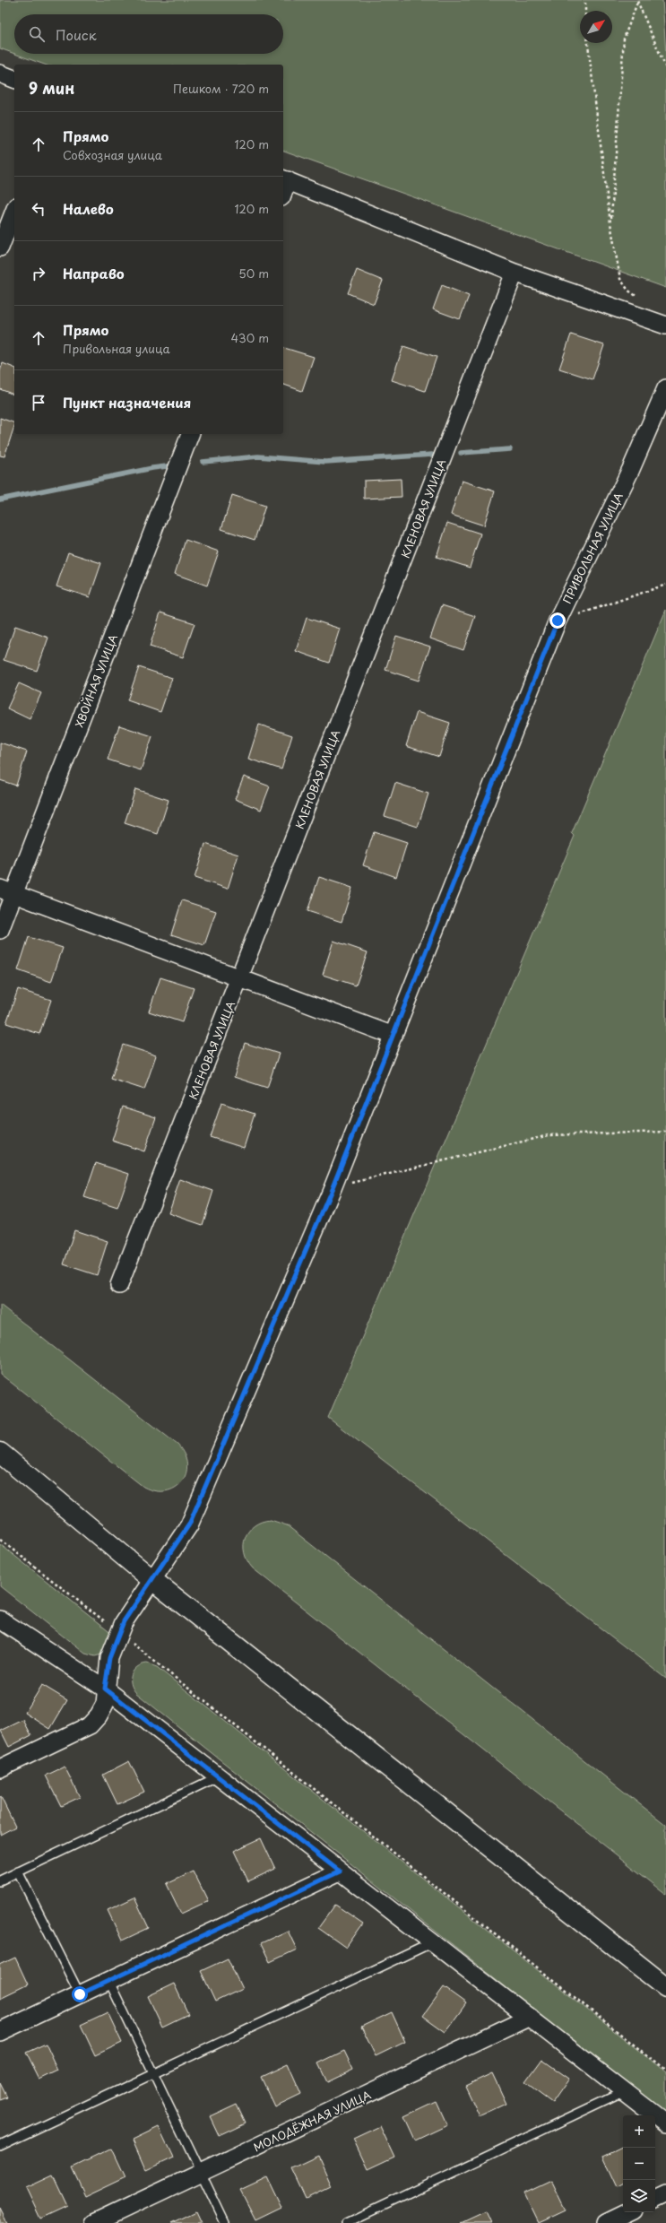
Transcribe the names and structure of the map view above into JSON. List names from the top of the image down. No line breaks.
{"streets":{"street":["КЛЕНОВАЯ УЛИЦА","ПРИВОЛЬНАЯ УЛИЦА","ХВОЙНАЯ УЛИЦА","МОЛОДЁЖНАЯ УЛИЦА"]},"north":"top right","page":{"search":"Поиск","heading":["9 мин","Пешком · 720 m"],"list":[["Прямо","Совхозная улица","120 m"],["Налево","120 m"],["Направо","50 m"],["Прямо","Привольная улица","430 m"],"Пункт назначения"],"map_buttons":["+","−"]}}
